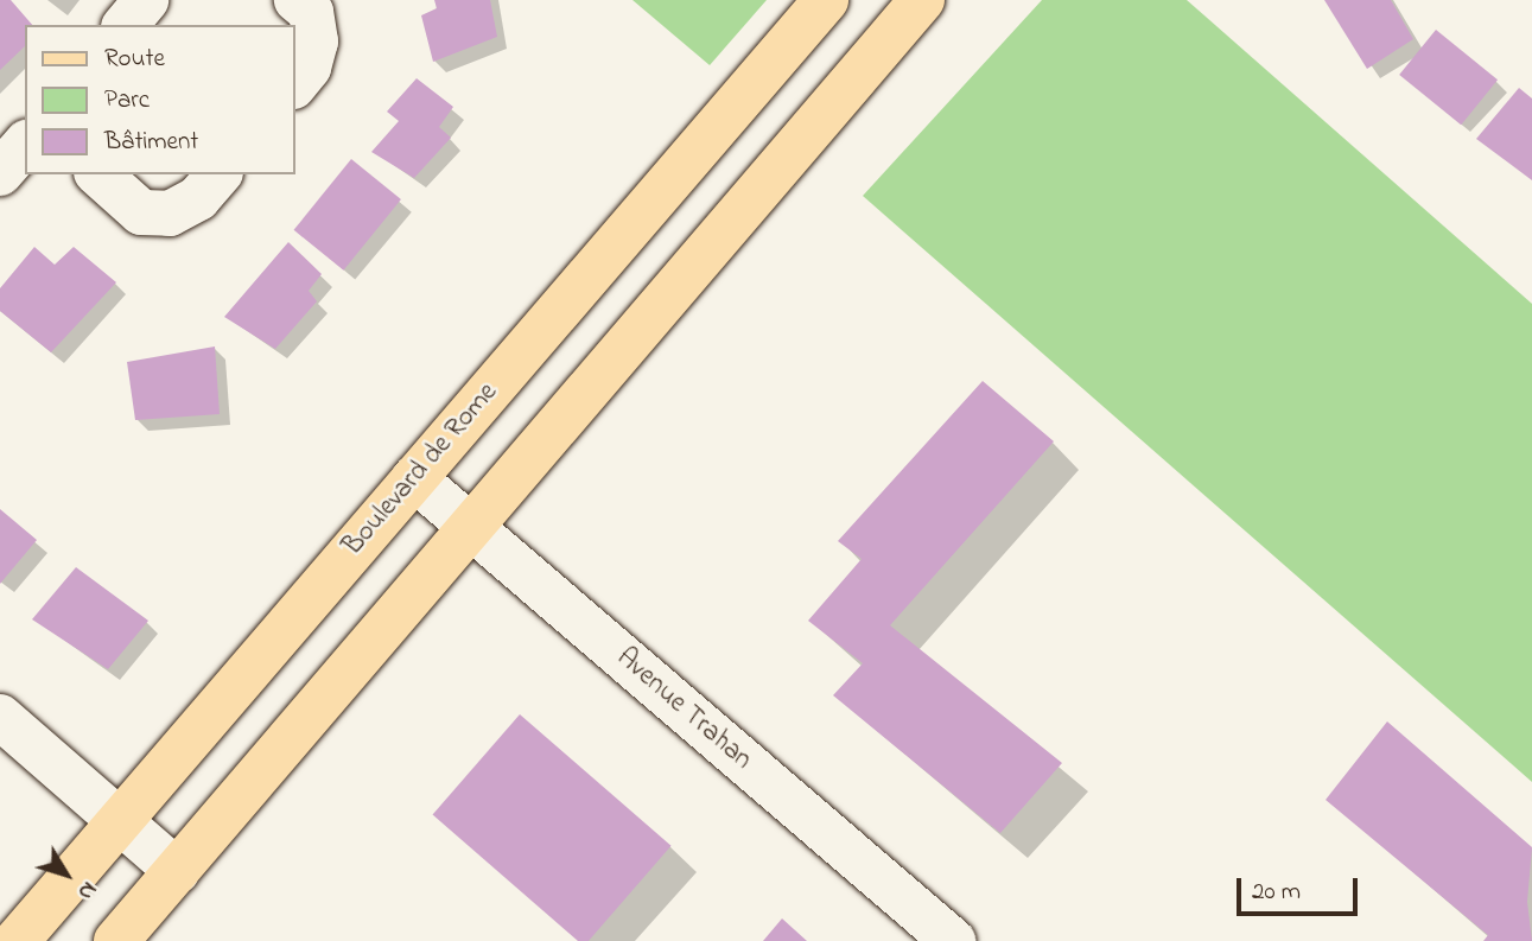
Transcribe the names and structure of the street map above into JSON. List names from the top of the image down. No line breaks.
{"streets":{"main road":["Boulevard de Rome"],"street":["Avenue Trahan"]},"crossings":[["Boulevard de Rome","Avenue Trahan"]],"legend":["Route","Parc","Bâtiment"],"scale_bar":"20 m","north":"bottom right"}
